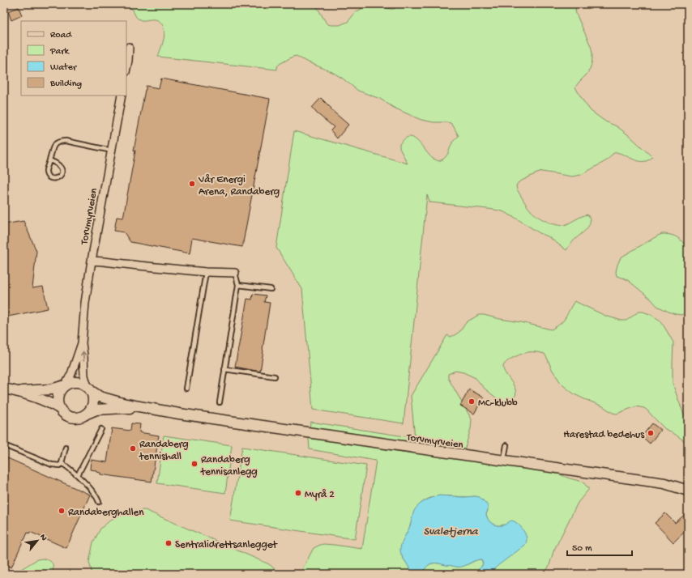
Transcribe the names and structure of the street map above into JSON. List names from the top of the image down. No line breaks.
{"streets":{"main road":["Torvmyrveien"]},"water":["Svaletjerna"],"places":["Vår Energi Arena, Randaberg","MC-klubb","Harestad bedehus","Randaberg tennishall","Randaberg tennisanlegg","Myrå 2","Randaberghallen","Sentralidrettsanlegget"],"legend":["Road","Park","Water","Building"],"scale_bar":"50 m","north":"top right"}
